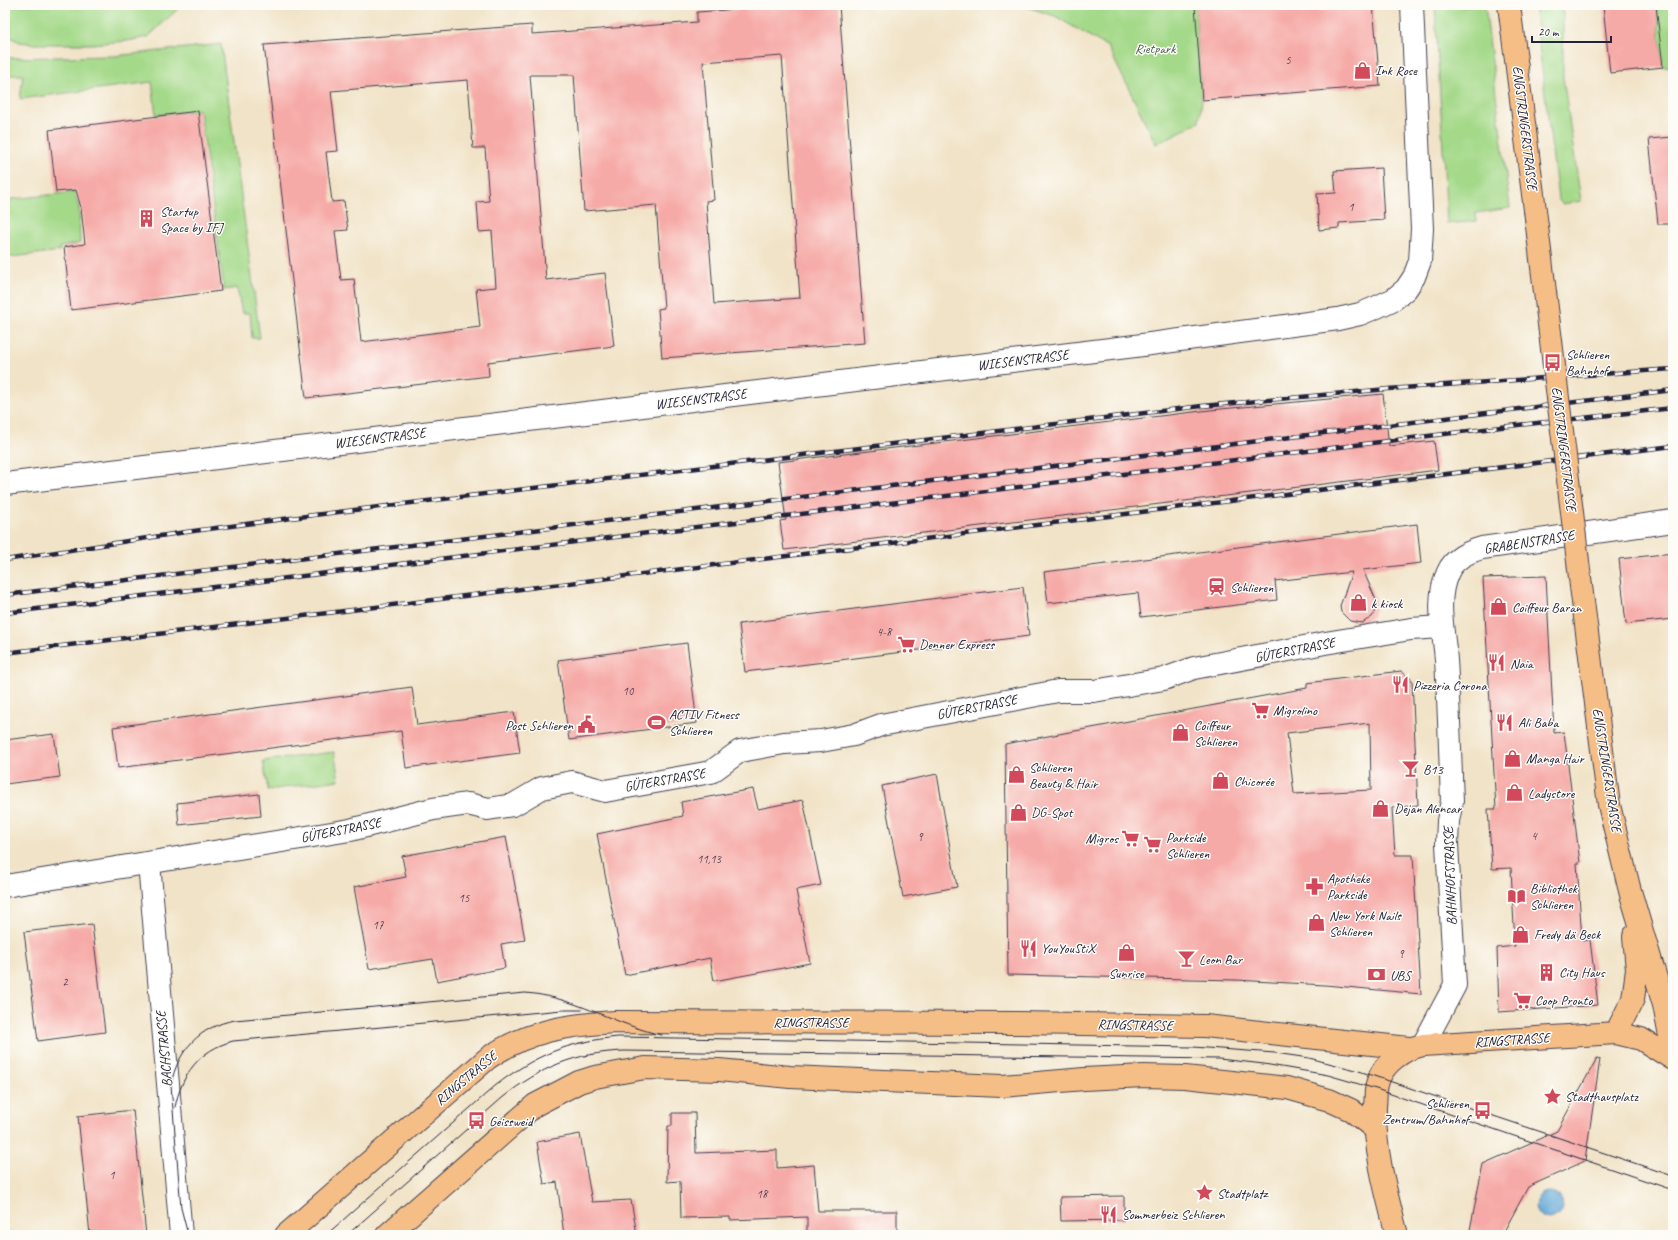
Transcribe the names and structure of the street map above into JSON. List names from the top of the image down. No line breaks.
{"streets":{"main road":["ENGSTRINGERSTRASSE","RINGSTRASSE"],"street":["WIESENSTRASSE","GRABENSTRASSE","GÜTERSTRASSE","BAHNHOFSTRASSE","BACHSTRASSE"]},"crossings":[["ENGSTRINGERSTRASSE","RINGSTRASSE"],["GRABENSTRASSE","GÜTERSTRASSE"],["GRABENSTRASSE","BAHNHOFSTRASSE"],["GÜTERSTRASSE","BAHNHOFSTRASSE"],["GÜTERSTRASSE","BACHSTRASSE"],["BAHNHOFSTRASSE","RINGSTRASSE"]],"parks":["Rietpark"],"places":{"shop":["Ink Rose","k kiosk","Coiffeur Baran","Coiffeur Schlieren","Manga Hair","Schlieren Beauty & Hair","Chicorée","Ladystore","Dejan Alencar","DG-Spot","New York Nails Schlieren","Fredy dä Beck","Sunrise"],"building":["Startup Space by IFJ","City Haus"],"bus stop":["Schlieren Bahnhof","Schlieren Zentrum/Bahnhof","Geissweid"],"station":["Schlieren"],"supermarket":["Denner Express","Migrolino","Migros","Parkside Schlieren","Coop Pronto"],"restaurant":["Naia","Pizzeria Corona","Ali Baba","YouYouStiX","Sommerbeiz Schlieren"],"sports":["ACTIV Fitness Schlieren"],"public building":["Post Schlieren"],"bar":["B13","Leon Bar"],"pharmacy":["Apotheke Parkside"],"library":["Bibliothek Schlieren"],"bank":["UBS"],"place":["Stadthausplatz","Stadtplatz"]},"house_numbers":["5","1","4-8","10","4","9","11,13","15","17","9","2","1","18"],"scale_bar":"20 m"}
